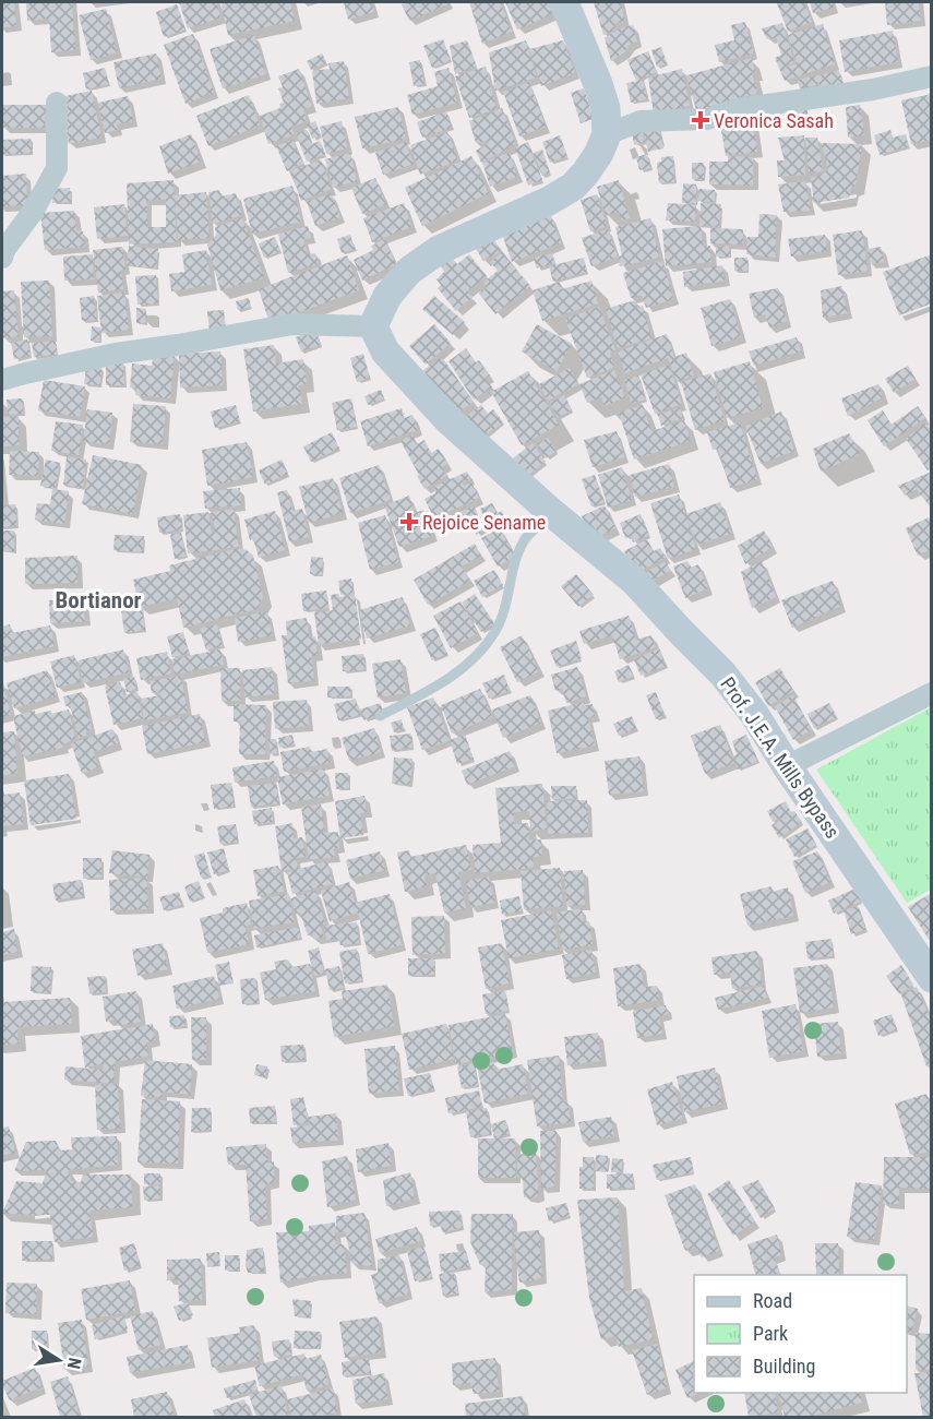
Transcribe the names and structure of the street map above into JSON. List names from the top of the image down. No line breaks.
{"streets":{"street":["Prof. J.E.A. Mills Bypass"]},"districts":["Bortianor"],"places":{"health":["Veronica Sasah","Rejoice Sename"]},"legend":["Road","Park","Building"],"north":"right"}
